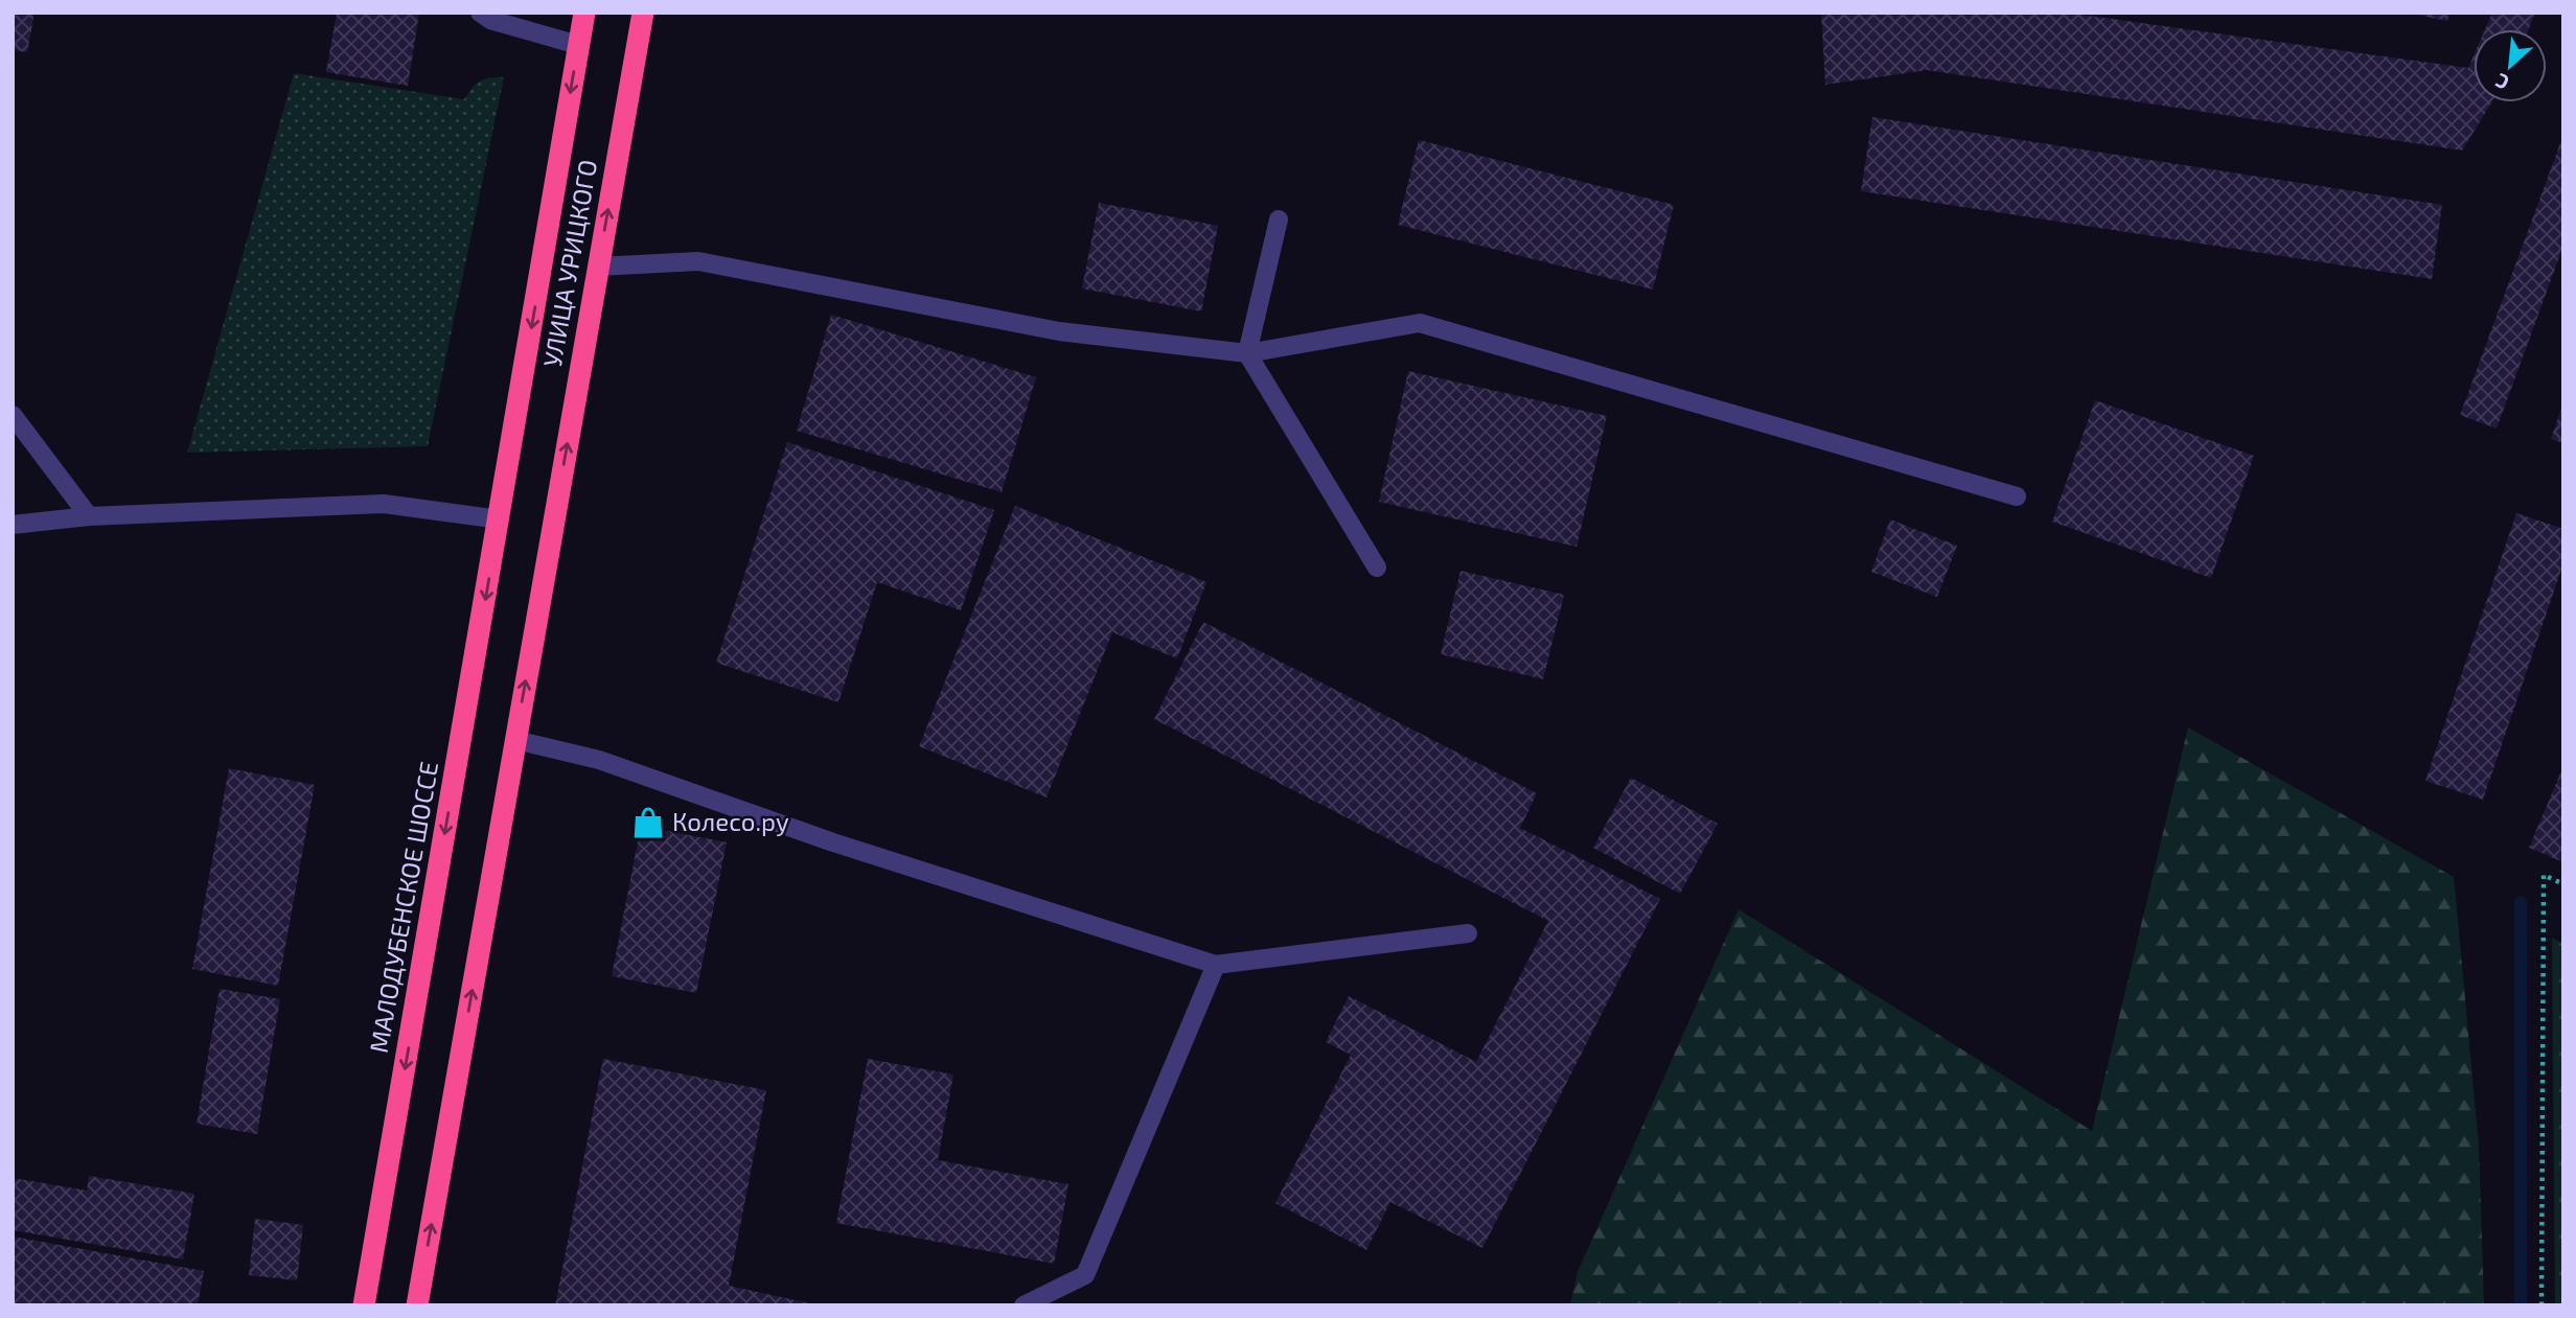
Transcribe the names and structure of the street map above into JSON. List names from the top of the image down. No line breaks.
{"streets":{"highway":["УЛИЦА УРИЦКОГО","МАЛОДУБЕНСКОЕ ШОССЕ"]},"crossings":[["УЛИЦА УРИЦКОГО","МАЛОДУБЕНСКОЕ ШОССЕ"]],"places":{"shop":["Колесо.ру"]},"north":"bottom left"}
